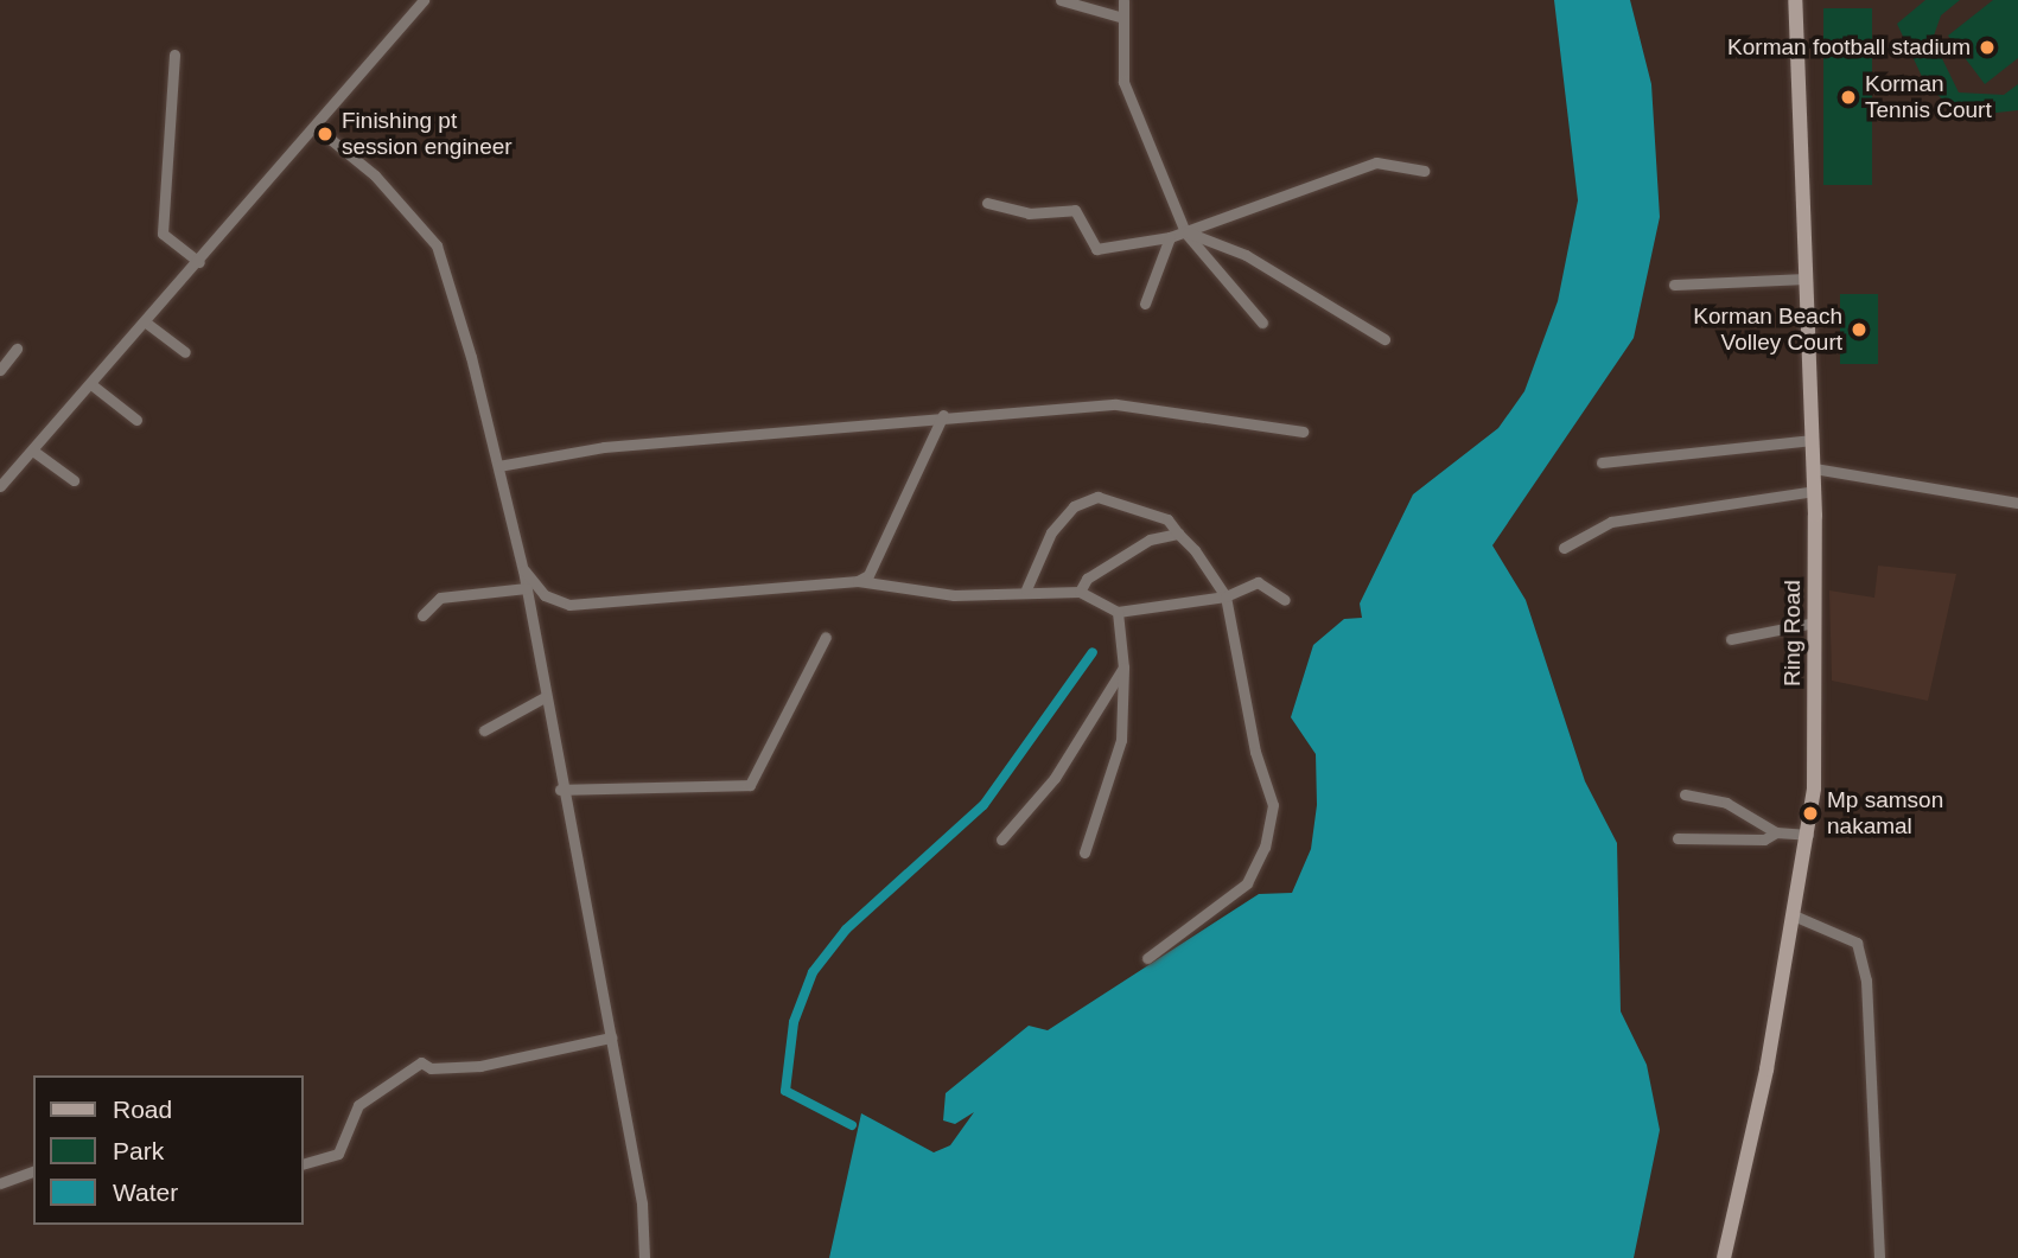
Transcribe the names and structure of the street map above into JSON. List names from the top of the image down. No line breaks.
{"streets":{"main road":["Ring Road"]},"places":["Korman football stadium","Korman Tennis Court","Finishing pt session engineer","Korman Beach Volley Court","Mp samson nakamal"],"legend":["Road","Park","Water"]}
